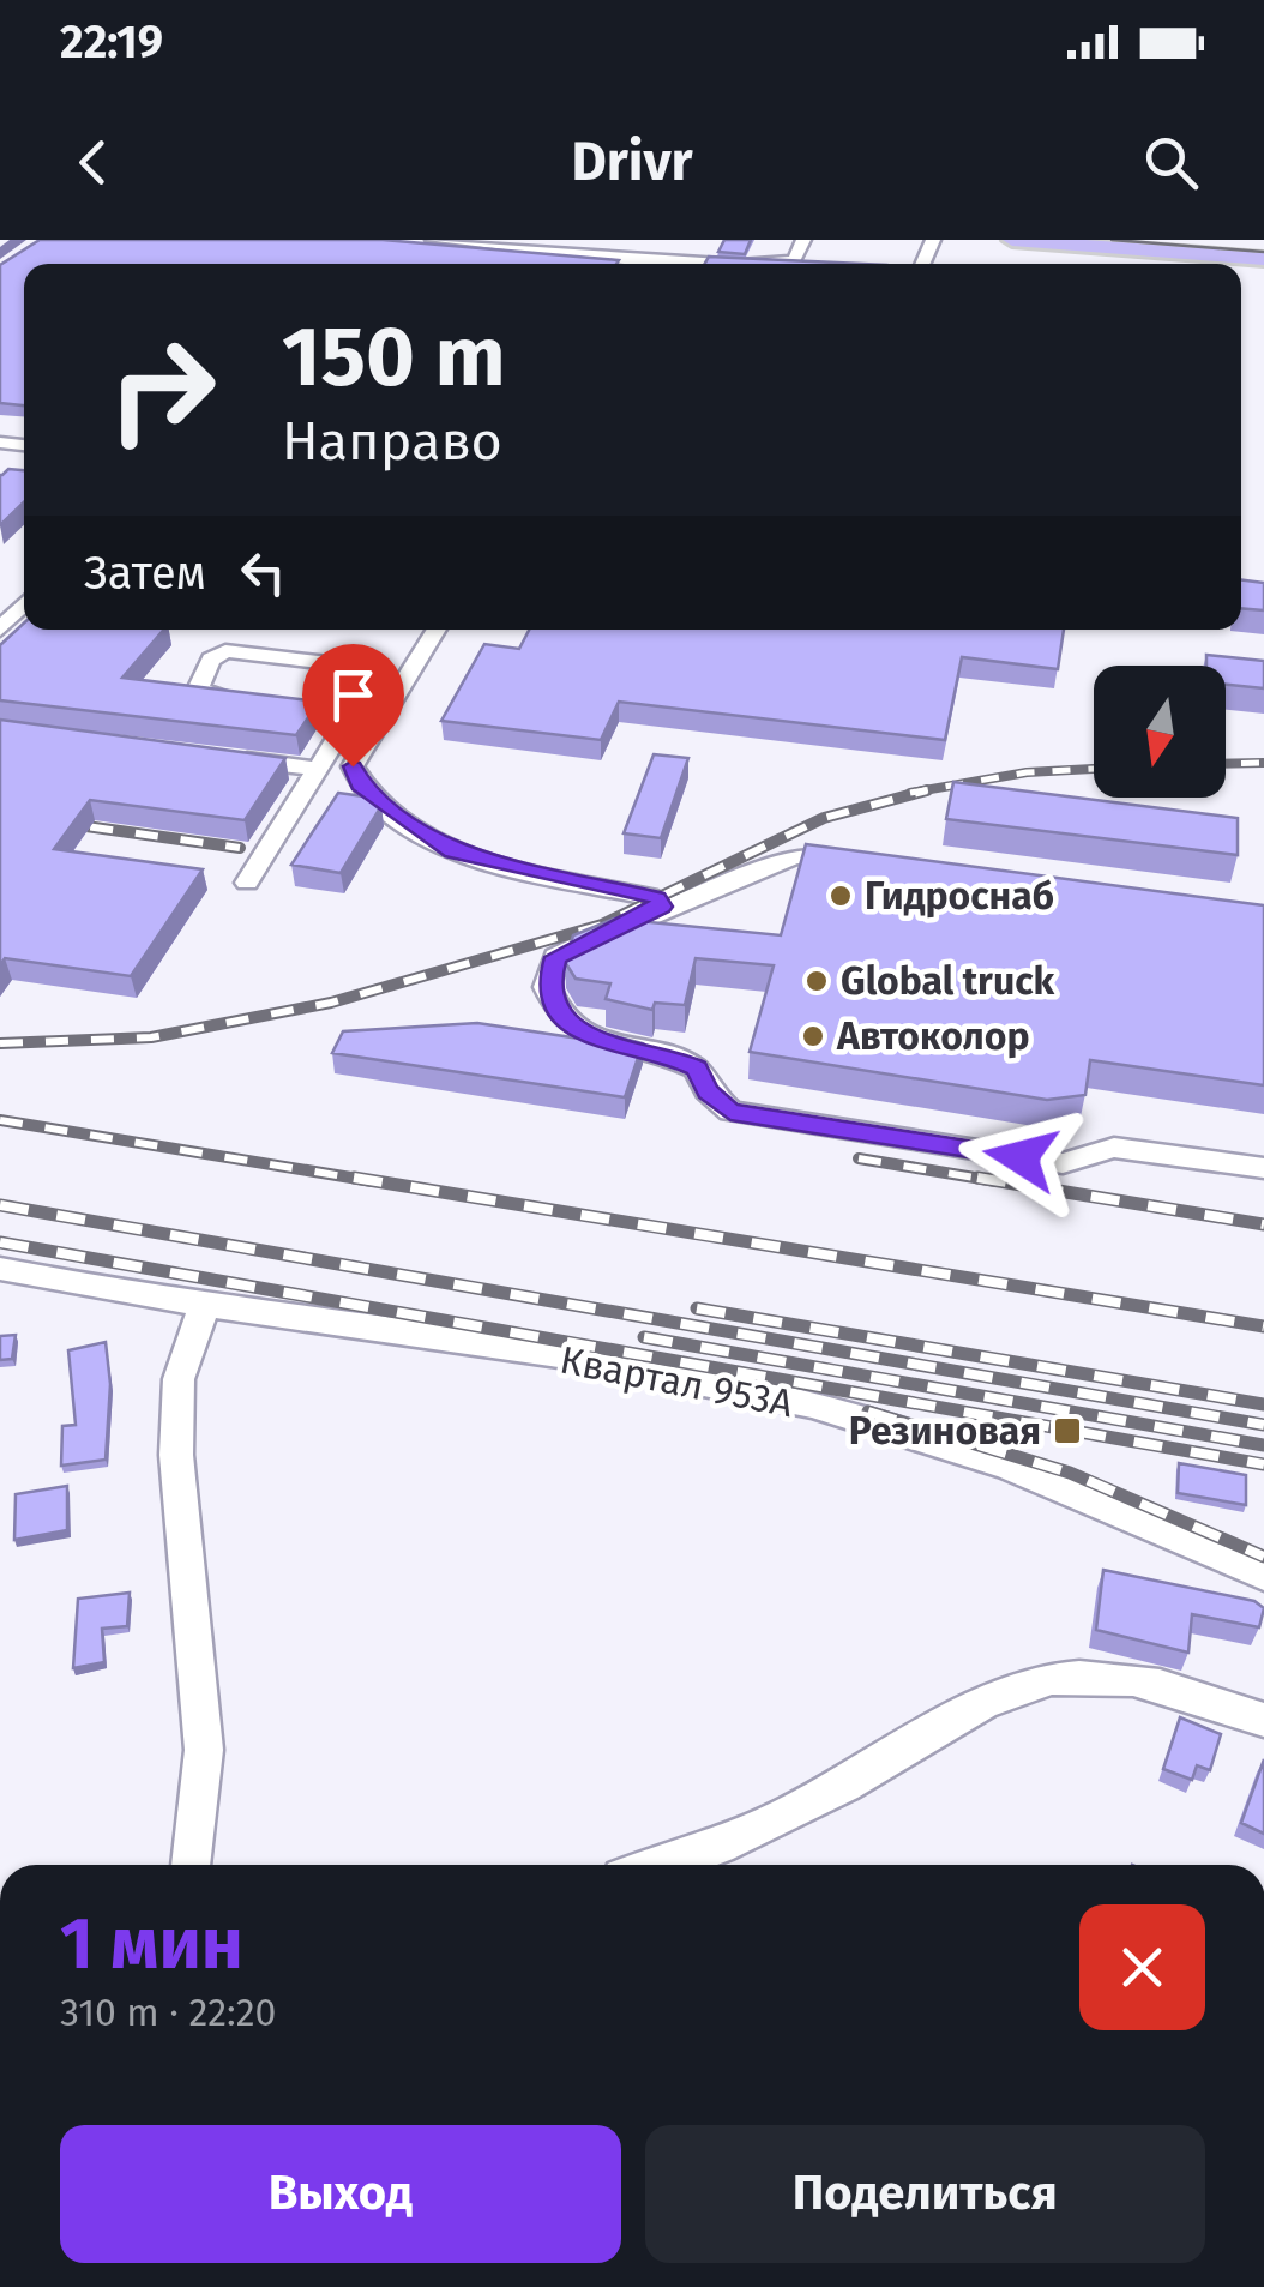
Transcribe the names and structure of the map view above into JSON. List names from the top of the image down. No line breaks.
{"streets":{"street":["Квартал 953А"]},"places":{"other":["Гидроснаб","Global truck","Автоколор"],"transit":["Резиновая"]},"north":"bottom","page":{"status":"22:19","header":"Drivr","turn":["150 m","Направо"],"then":"Затем","heading":["1 мин","310 m · 22:20"],"buttons":["Выход","Поделиться"]}}
